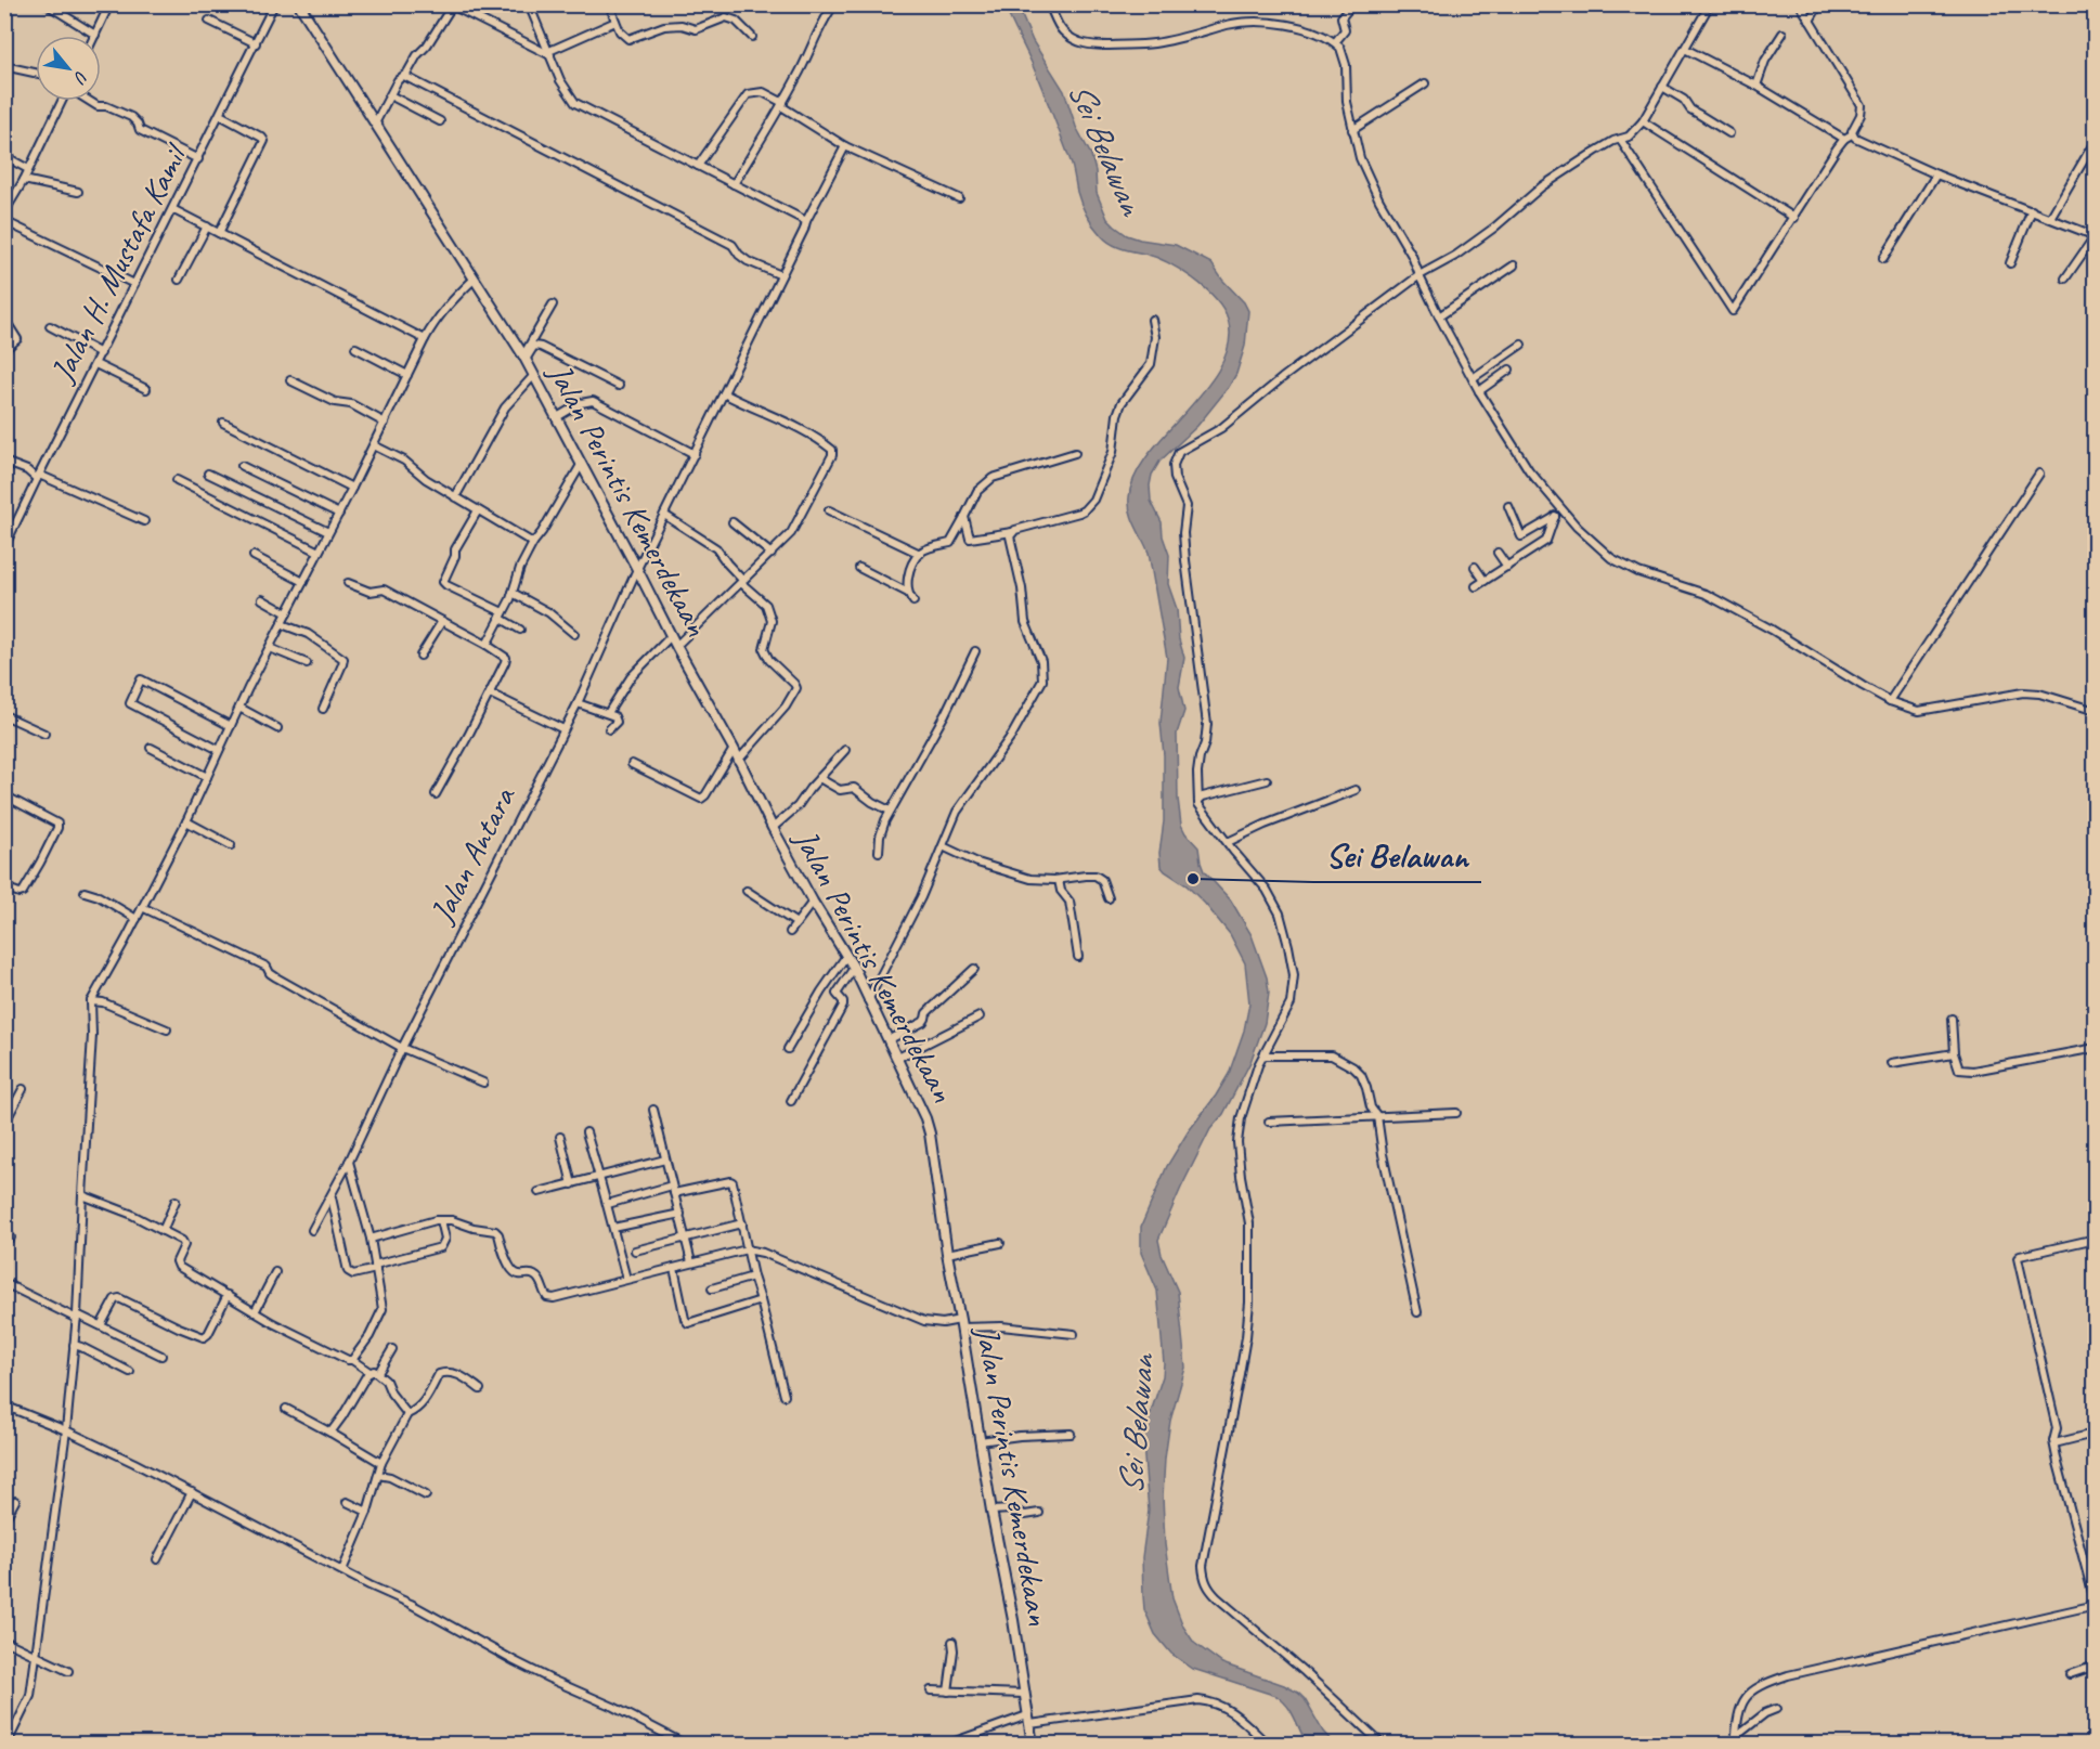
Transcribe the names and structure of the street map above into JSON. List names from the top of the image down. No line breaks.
{"streets":{"main road":["Jalan Perintis Kemerdekaan"],"street":["Jalan H. Mustafa Kamil","Jalan Antara"]},"crossings":[["Jalan Perintis Kemerdekaan","Jalan Antara"]],"water":["Sei Belawan"],"places":["Sei Belawan"],"north":"bottom right"}
